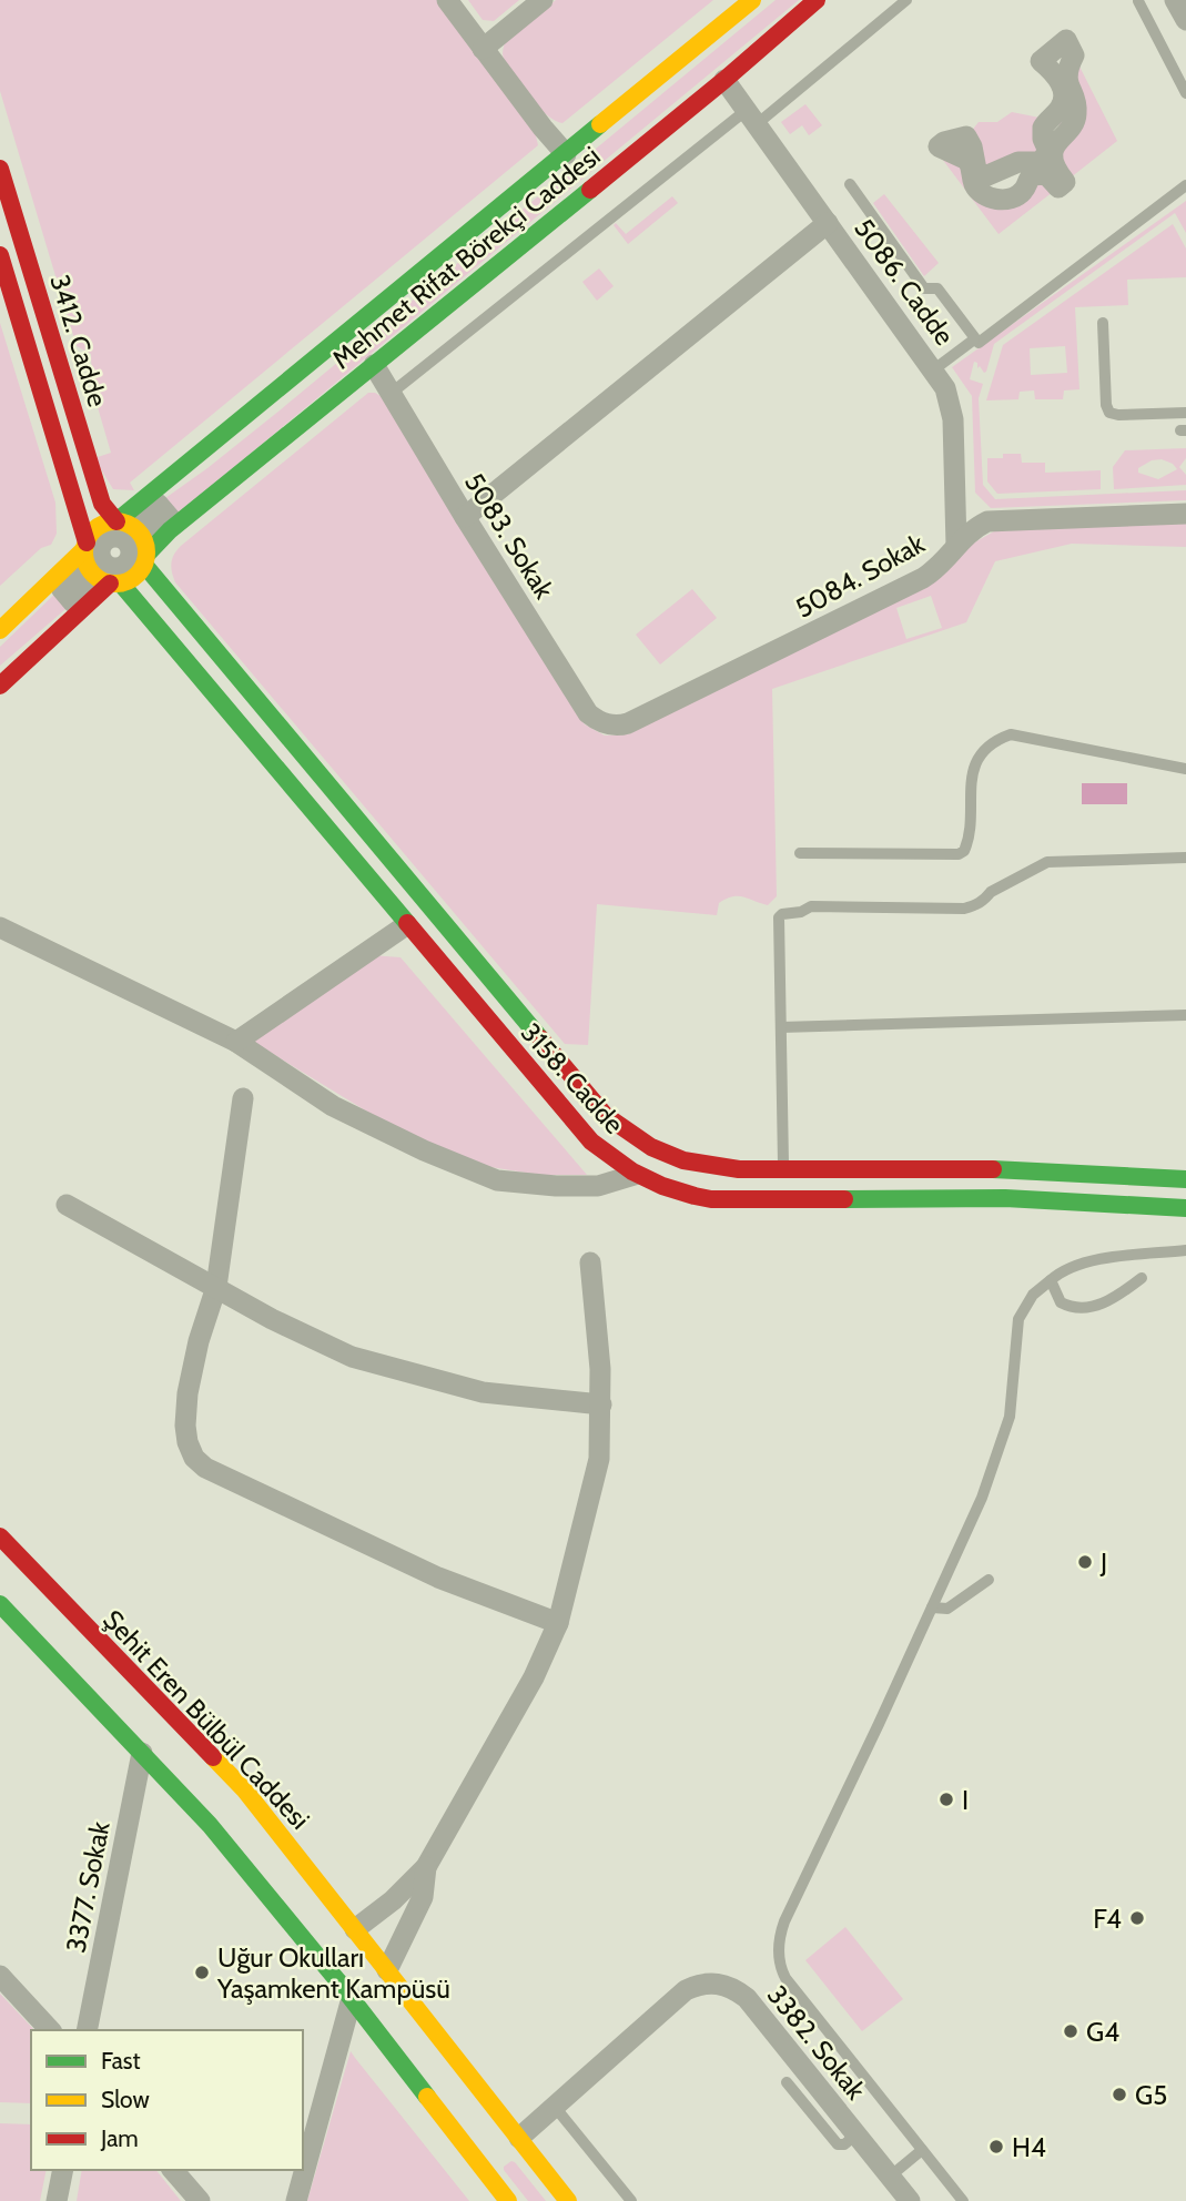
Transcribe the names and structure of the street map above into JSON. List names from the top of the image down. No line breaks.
{"streets":{"main road":["Mehmet Rifat Börekçi Caddesi","3412. Cadde","3158. Cadde","Şehit Eren Bülbül Caddesi"],"street":["5086. Cadde","5083. Sokak","5084. Sokak","3377. Sokak","3382. Sokak"]},"crossings":[["Mehmet Rifat Börekçi Caddesi","5086. Cadde"],["Mehmet Rifat Börekçi Caddesi","3412. Cadde"],["Mehmet Rifat Börekçi Caddesi","5083. Sokak"],["Mehmet Rifat Börekçi Caddesi","3158. Cadde"],["5086. Cadde","5084. Sokak"],["3412. Cadde","3158. Cadde"],["5083. Sokak","5084. Sokak"],["Şehit Eren Bülbül Caddesi","3377. Sokak"],["Şehit Eren Bülbül Caddesi","3382. Sokak"]],"places":["J","I","F4","Uğur Okulları Yaşamkent Kampüsü","G4","G5","H4"],"legend":["Fast","Slow","Jam"]}
